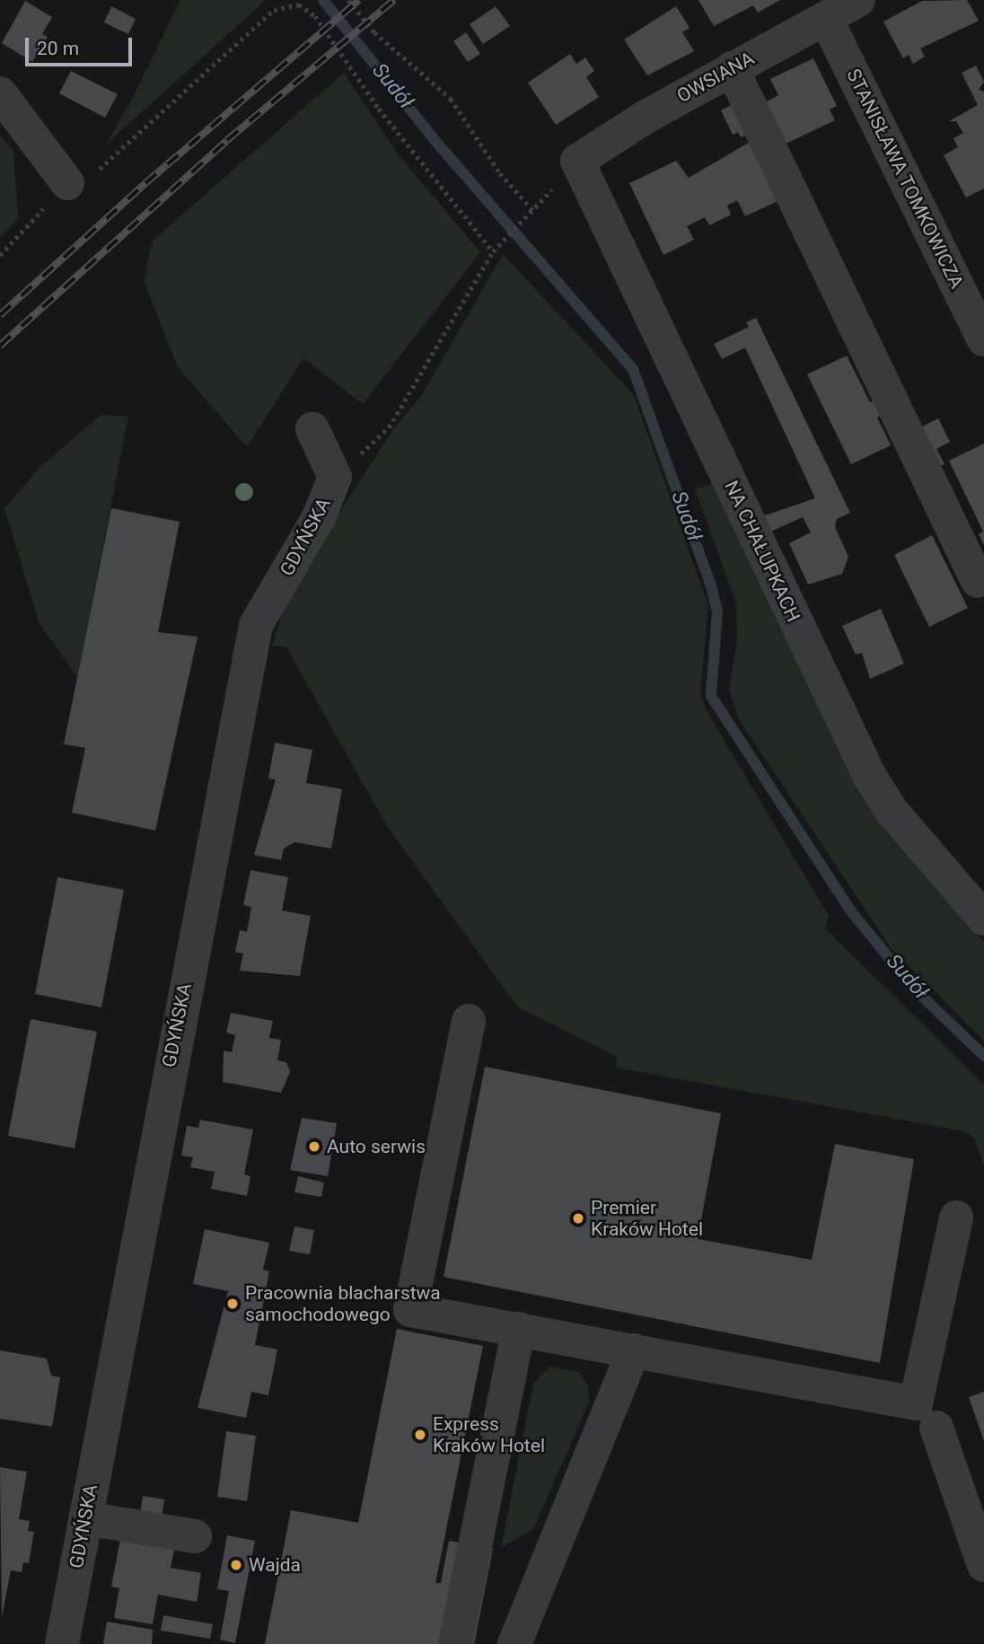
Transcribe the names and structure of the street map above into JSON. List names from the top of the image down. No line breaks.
{"streets":{"street":["OWSIANA","STANISŁAWA TOMKOWICZA","GDYŃSKA","NA CHAŁUPKACH"]},"crossings":[["OWSIANA","STANISŁAWA TOMKOWICZA"],["OWSIANA","NA CHAŁUPKACH"]],"water":["Sudół"],"places":["Auto serwis","Premier Kraków Hotel","Pracownia blacharstwa samochodowego","Express Kraków Hotel","Wajda"],"scale_bar":"20 m"}
